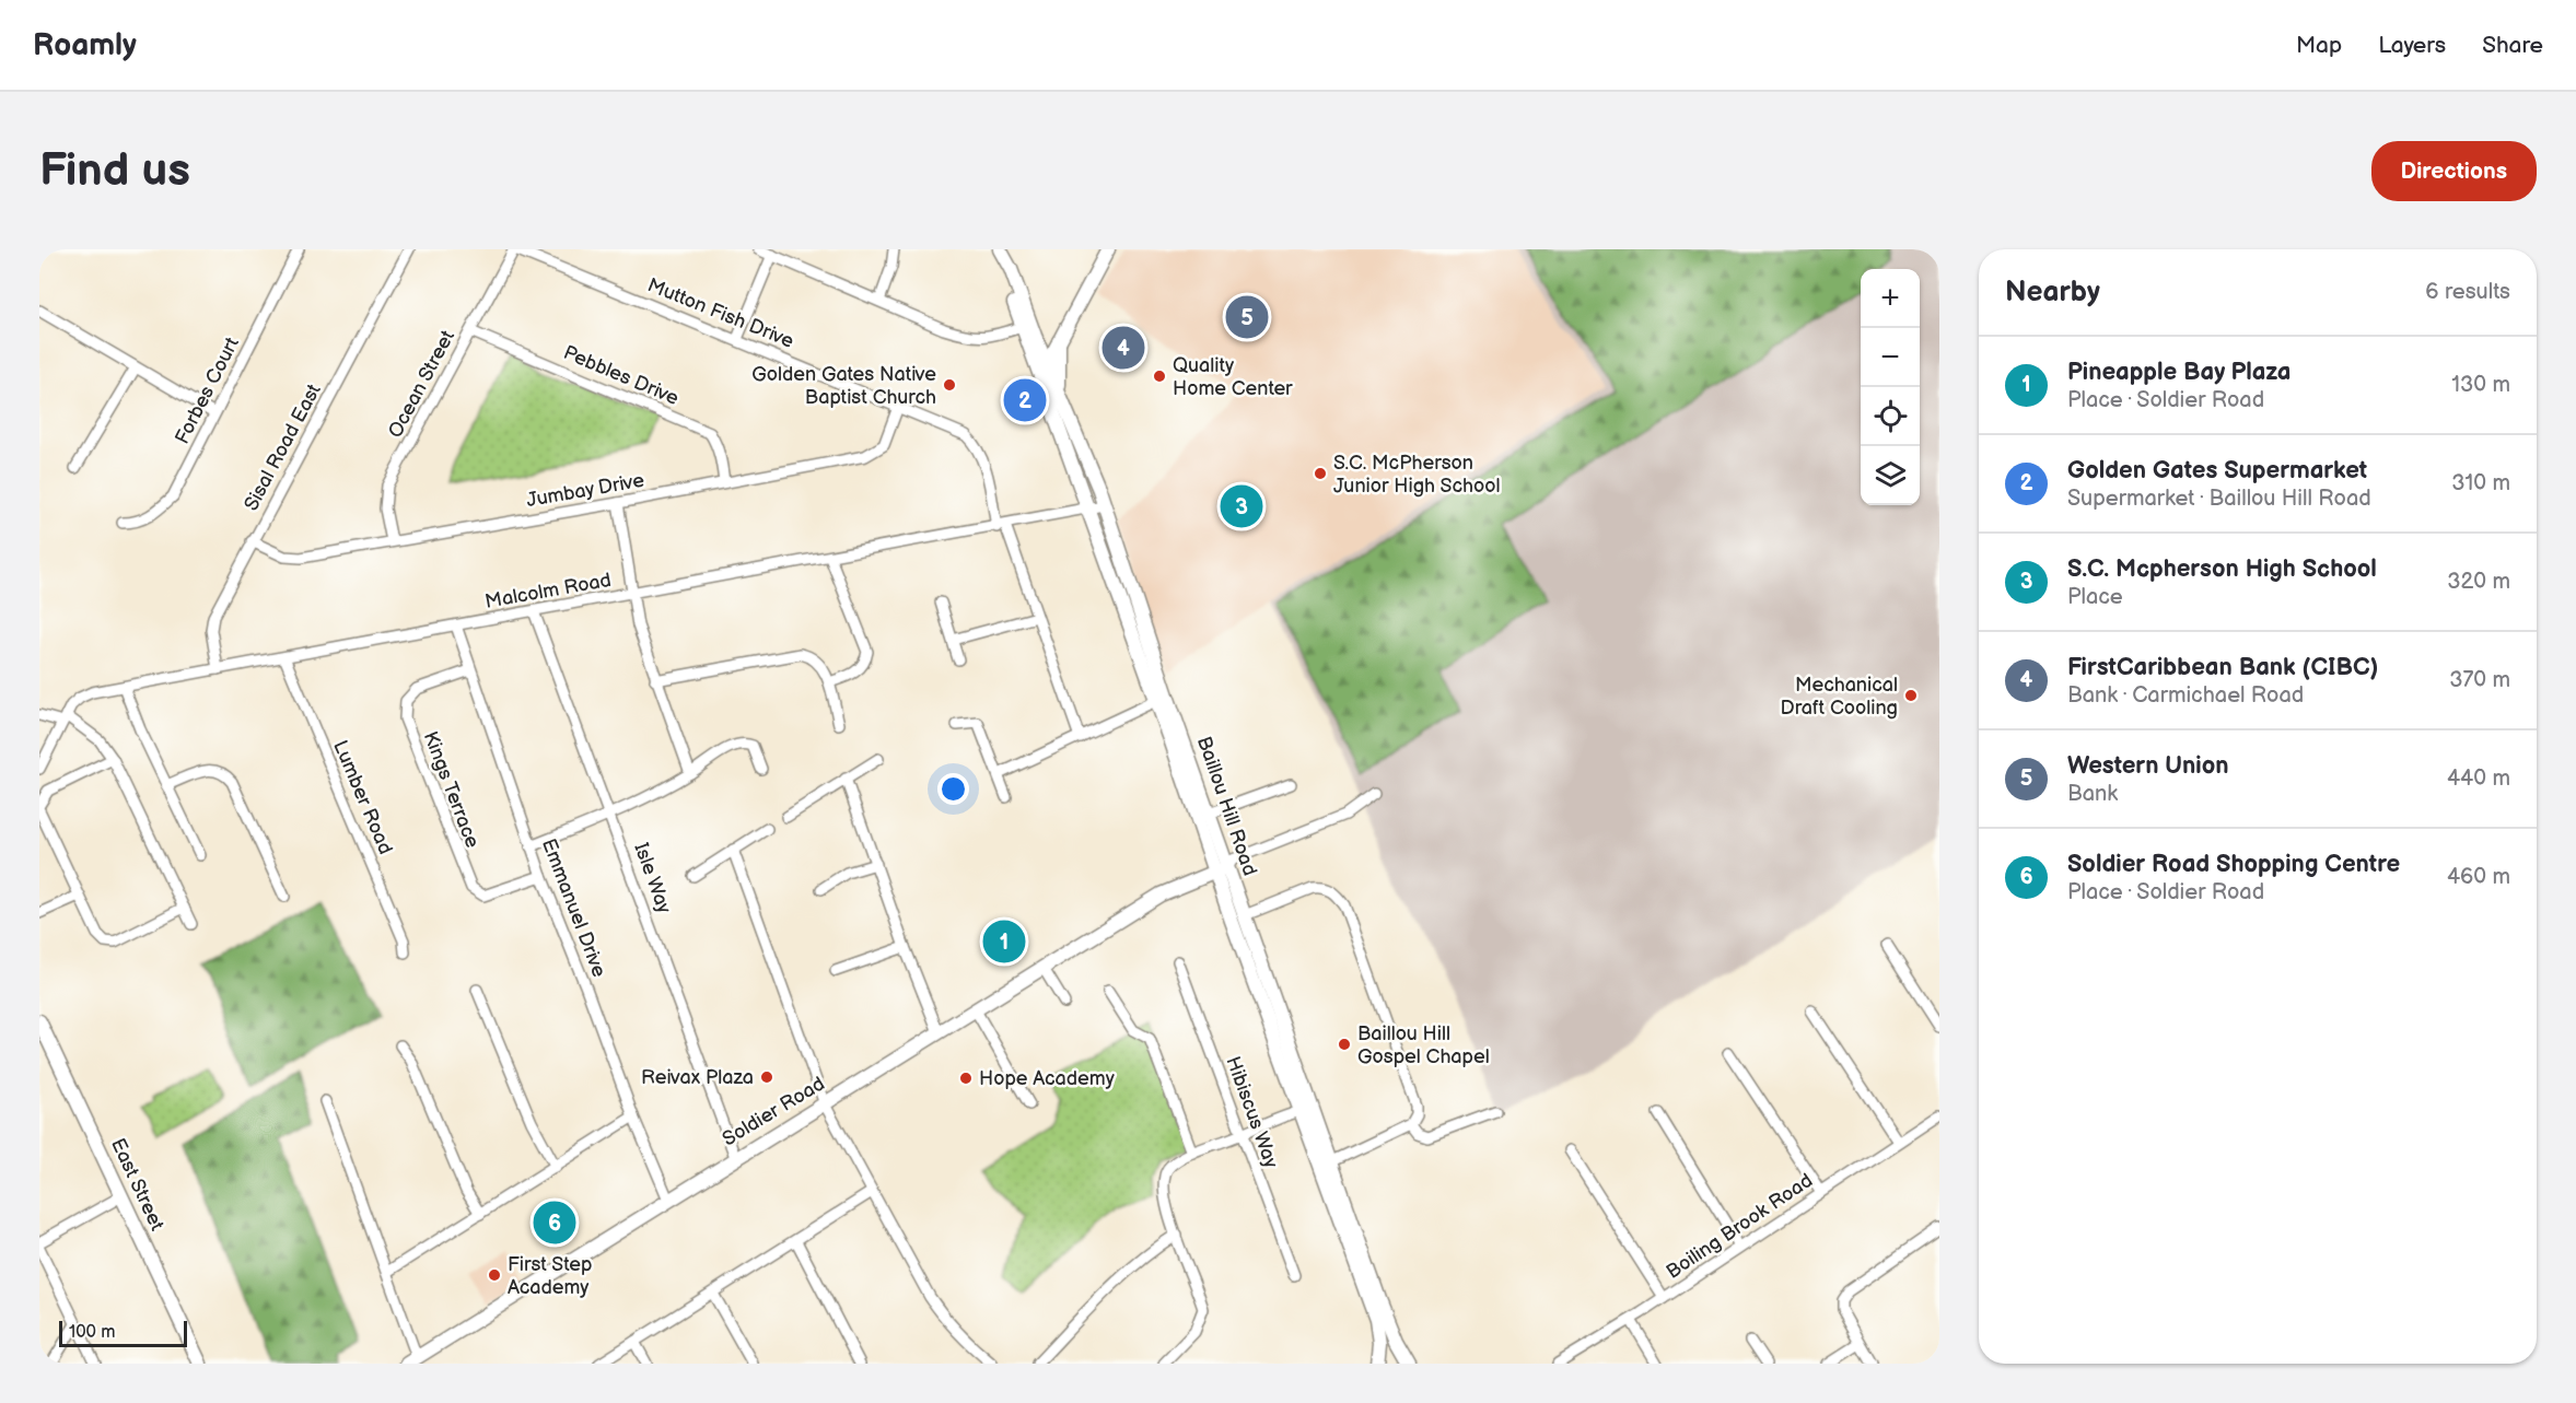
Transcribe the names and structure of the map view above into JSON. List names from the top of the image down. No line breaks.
{"streets":{"main road":["Baillou Hill Road","Soldier Road","East Street"],"street":["Mutton Fish Drive","Pebbles Drive","Ocean Street","Forbes Court","Sisal Road East","Jumbay Drive","Malcolm Road","Kings Terrace","Lumber Road","Isle Way","Emmanuel Drive","Hibiscus Way","Boiling Brook Road"]},"crossings":[["Mutton Fish Drive","Ocean Street"],["Mutton Fish Drive","Jumbay Drive"],["Mutton Fish Drive","Malcolm Road"],["Pebbles Drive","Ocean Street"],["Pebbles Drive","Jumbay Drive"],["Ocean Street","Jumbay Drive"],["Sisal Road East","Jumbay Drive"],["Sisal Road East","Malcolm Road"],["Malcolm Road","Lumber Road"],["Malcolm Road","Baillou Hill Road"],["Malcolm Road","Isle Way"],["Malcolm Road","Emmanuel Drive"],["Kings Terrace","Emmanuel Drive"],["Baillou Hill Road","Soldier Road"],["Isle Way","Soldier Road"],["Emmanuel Drive","Soldier Road"]],"places":["Quality Home Center","Golden Gates Native Baptist Church","S.C. McPherson Junior High School","Mechanical Draft Cooling","Baillou Hill Gospel Chapel","Reivax Plaza","Hope Academy","First Step Academy"],"scale_bar":"100 m","page":{"header":"Roamly","nav":["Map","Layers","Share"],"buttons":"Directions","title":"Find us","heading":["Nearby","6 results"],"map_buttons":["+","−"],"pins":["5","4","2","3","1","6"],"list":[{"mark":"1","name":"Pineapple Bay Plaza","note":"Place · Soldier Road","value":"130 m"},{"mark":"2","name":"Golden Gates Supermarket","note":"Supermarket · Baillou Hill Road","value":"310 m"},{"mark":"3","name":"S.C. Mcpherson High School","note":"Place","value":"320 m"},{"mark":"4","name":"FirstCaribbean Bank (CIBC)","note":"Bank · Carmichael Road","value":"370 m"},{"mark":"5","name":"Western Union","note":"Bank","value":"440 m"},{"mark":"6","name":"Soldier Road Shopping Centre","note":"Place · Soldier Road","value":"460 m"}],"scale":"100 m"}}
